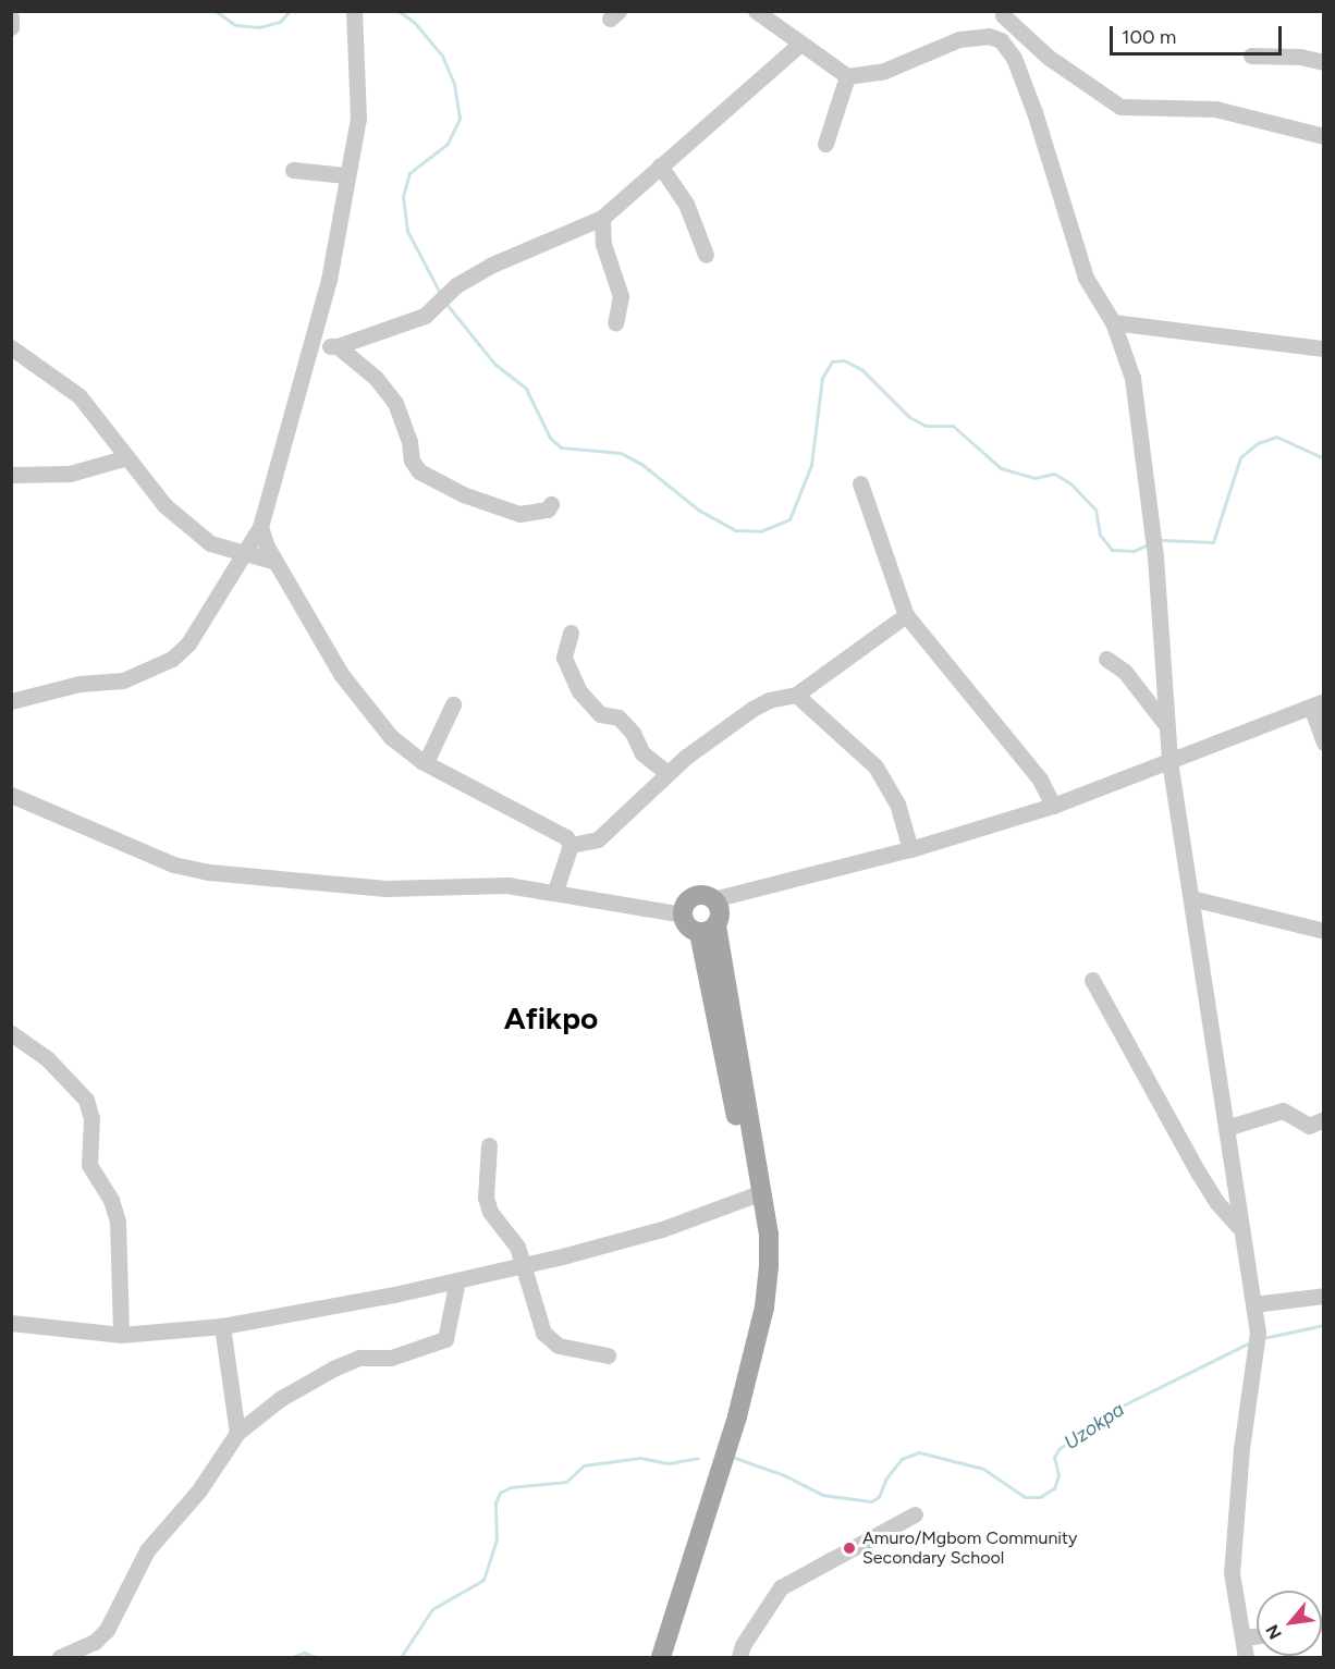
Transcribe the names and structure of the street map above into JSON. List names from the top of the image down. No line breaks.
{"districts":["Afikpo"],"water":["Uzokpa"],"places":["Amuro/Mgbom Community Secondary School"],"scale_bar":"100 m","north":"bottom left"}
